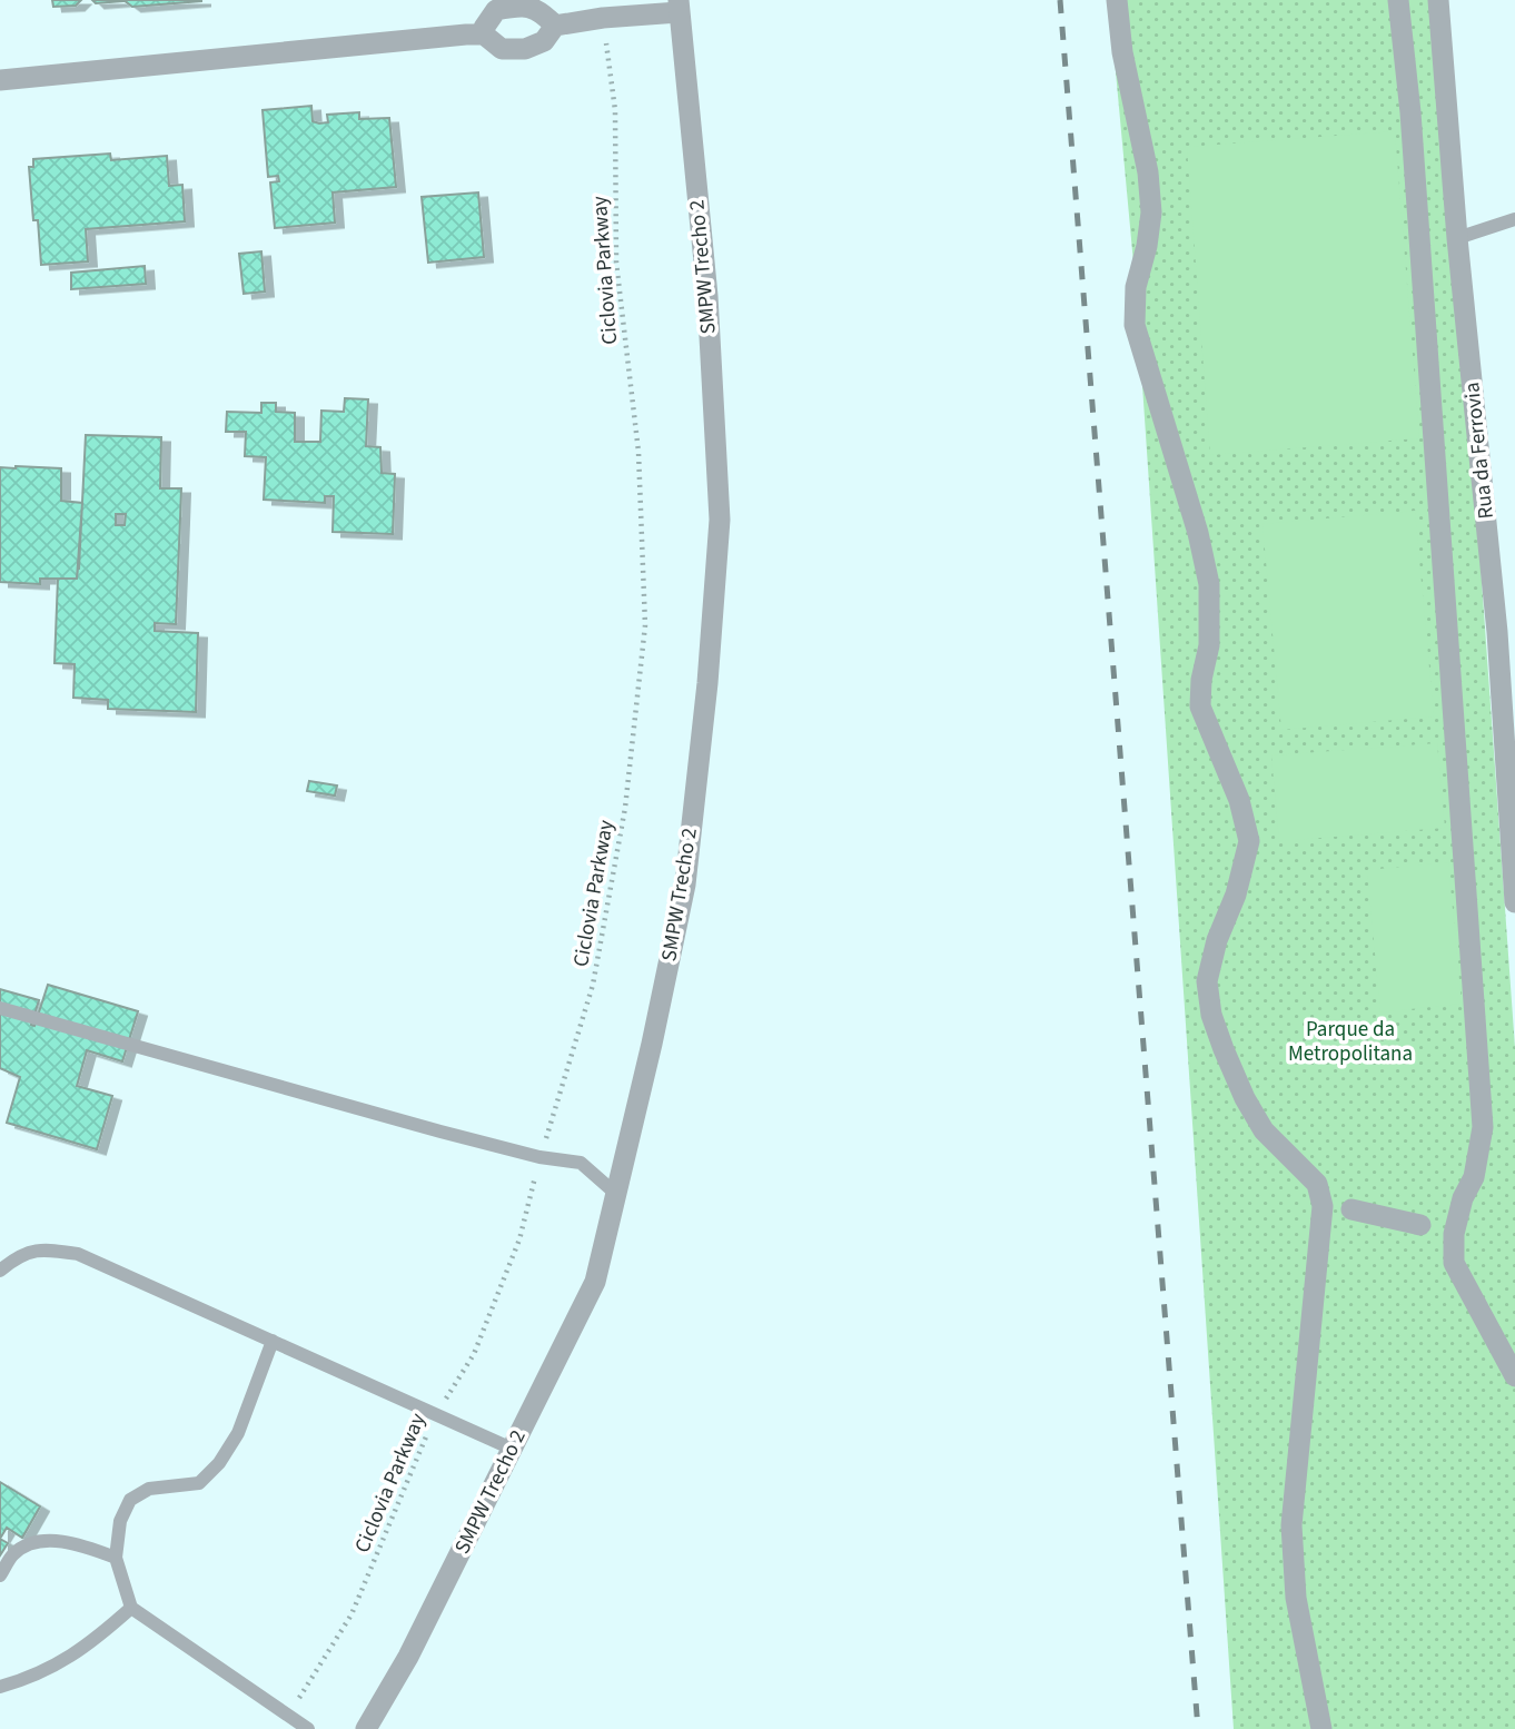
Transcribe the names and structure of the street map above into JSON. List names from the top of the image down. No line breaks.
{"streets":{"street":["SMPW Trecho 2","Rua da Ferrovia"],"path":["Ciclovia Parkway"]},"parks":["Parque da Metropolitana"]}
